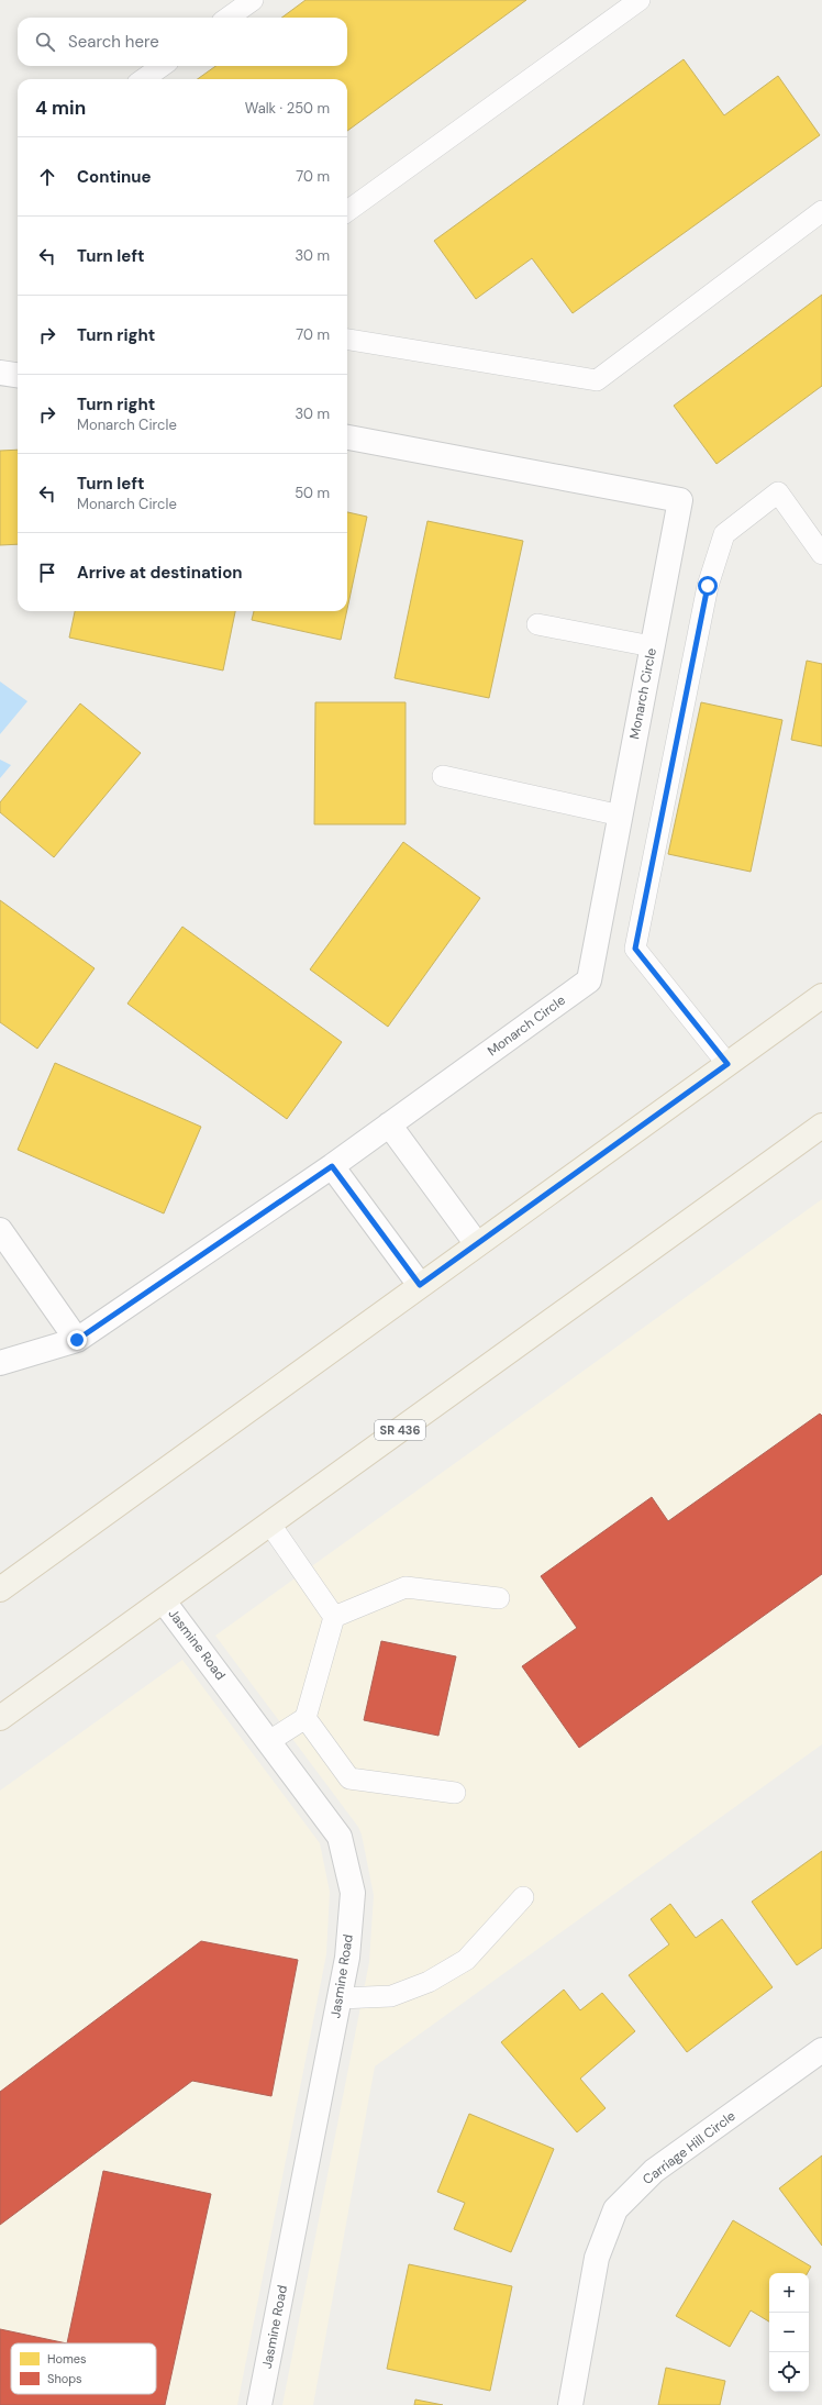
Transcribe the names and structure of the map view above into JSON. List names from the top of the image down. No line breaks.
{"streets":{"main road":["SR 436"],"street":["Monarch Circle","Jasmine Road","Carriage Hill Circle"]},"crossings":[["SR 436","Jasmine Road"]],"legend":["Homes","Shops"],"page":{"search":"Search here","heading":["4 min","Walk · 250 m"],"list":[["Continue","70 m"],["Turn left","30 m"],["Turn right","70 m"],["Turn right","Monarch Circle","30 m"],["Turn left","Monarch Circle","50 m"],"Arrive at destination"],"map_buttons":["+","−"]}}
